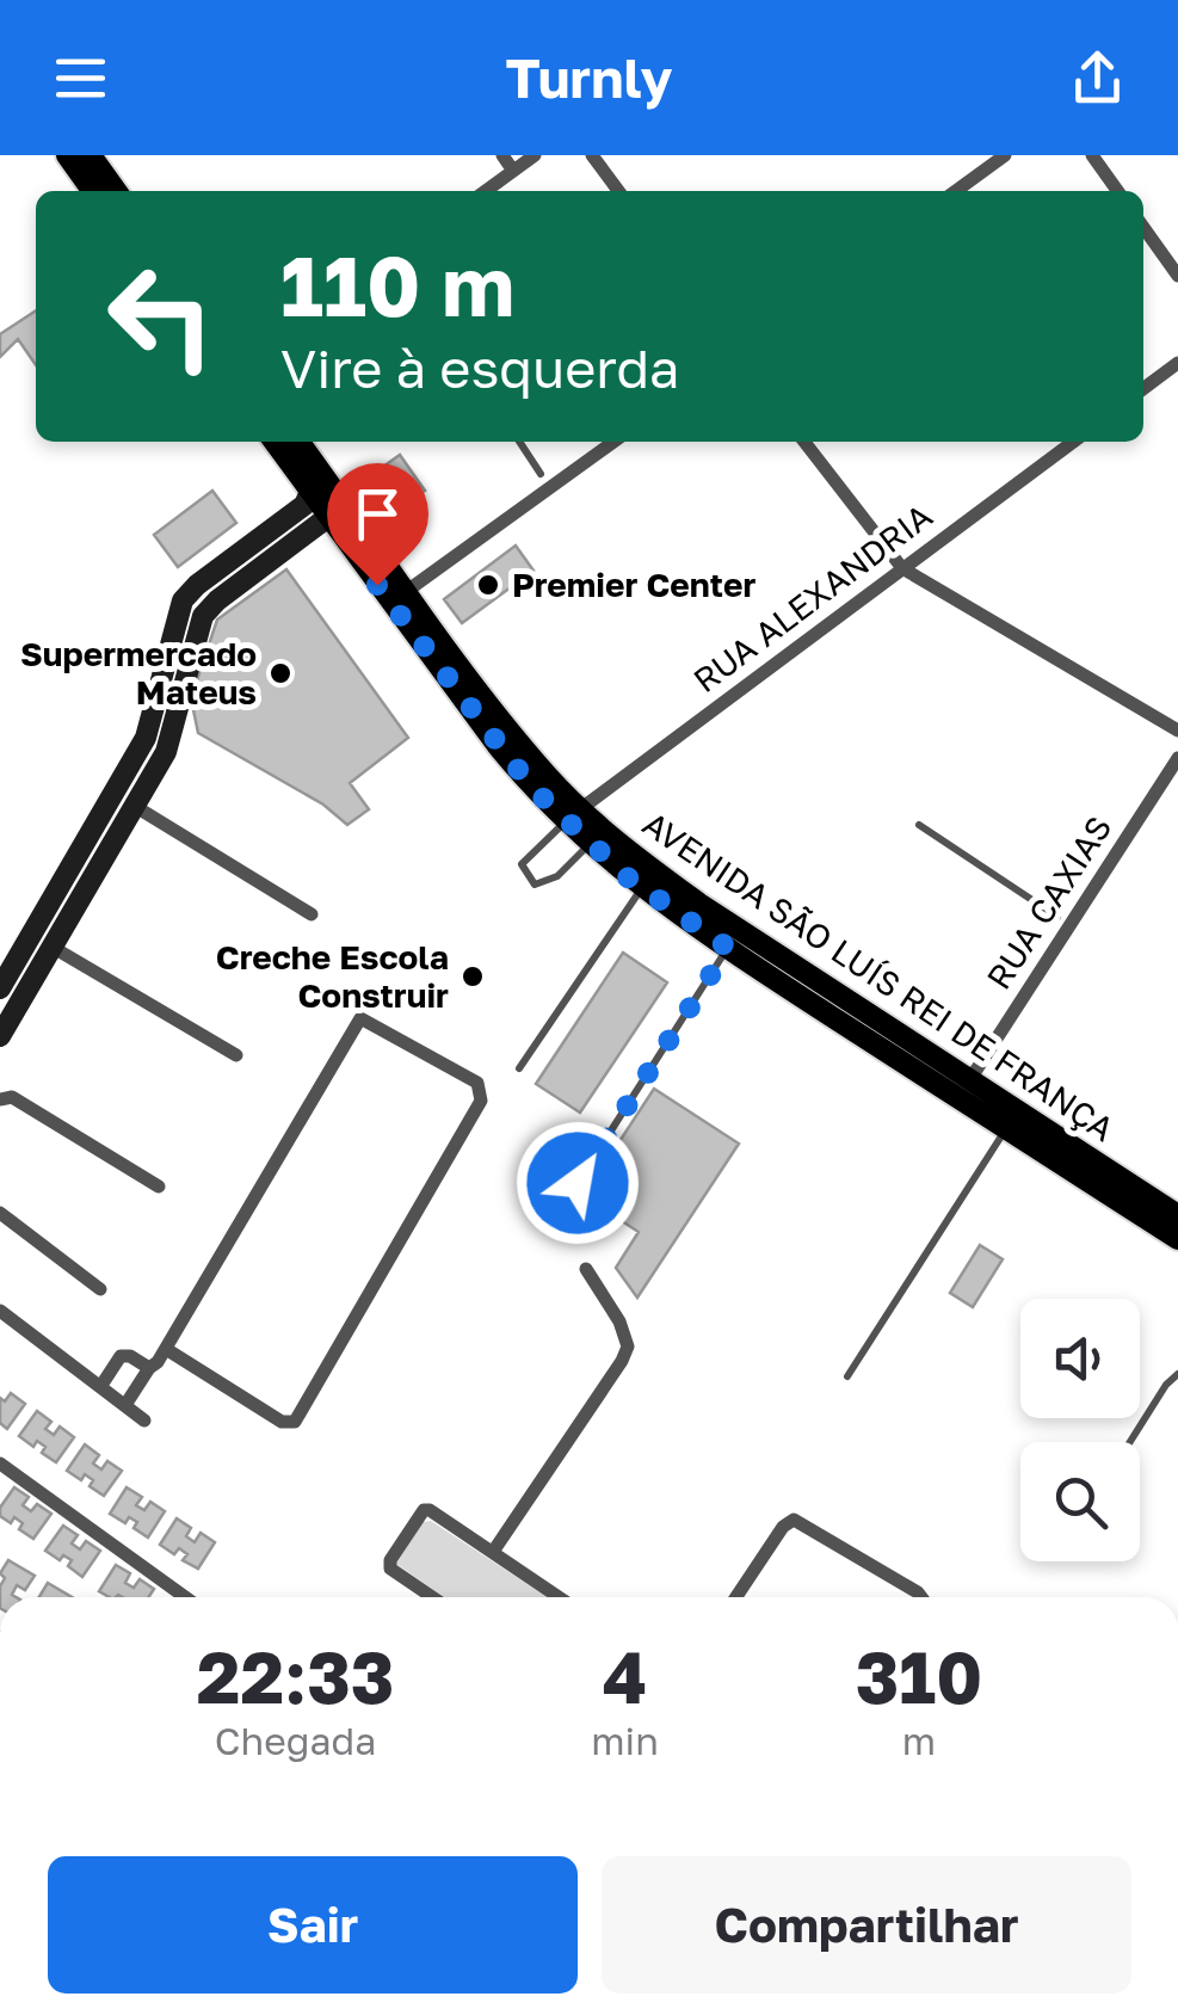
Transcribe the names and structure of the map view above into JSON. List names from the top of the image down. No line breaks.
{"streets":{"main road":["AVENIDA SÃO LUÍS REI DE FRANÇA"],"street":["RUA ALEXANDRIA","RUA CAXIAS"]},"crossings":[["RUA ALEXANDRIA","AVENIDA SÃO LUÍS REI DE FRANÇA"],["RUA CAXIAS","AVENIDA SÃO LUÍS REI DE FRANÇA"]],"places":["Premier Center","Supermercado Mateus","Creche Escola Construir"],"page":{"header":"Turnly","turn":["110 m","Vire à esquerda"],"eta":["22:33","Chegada","4","min","310","m"],"buttons":["Sair","Compartilhar"]}}
